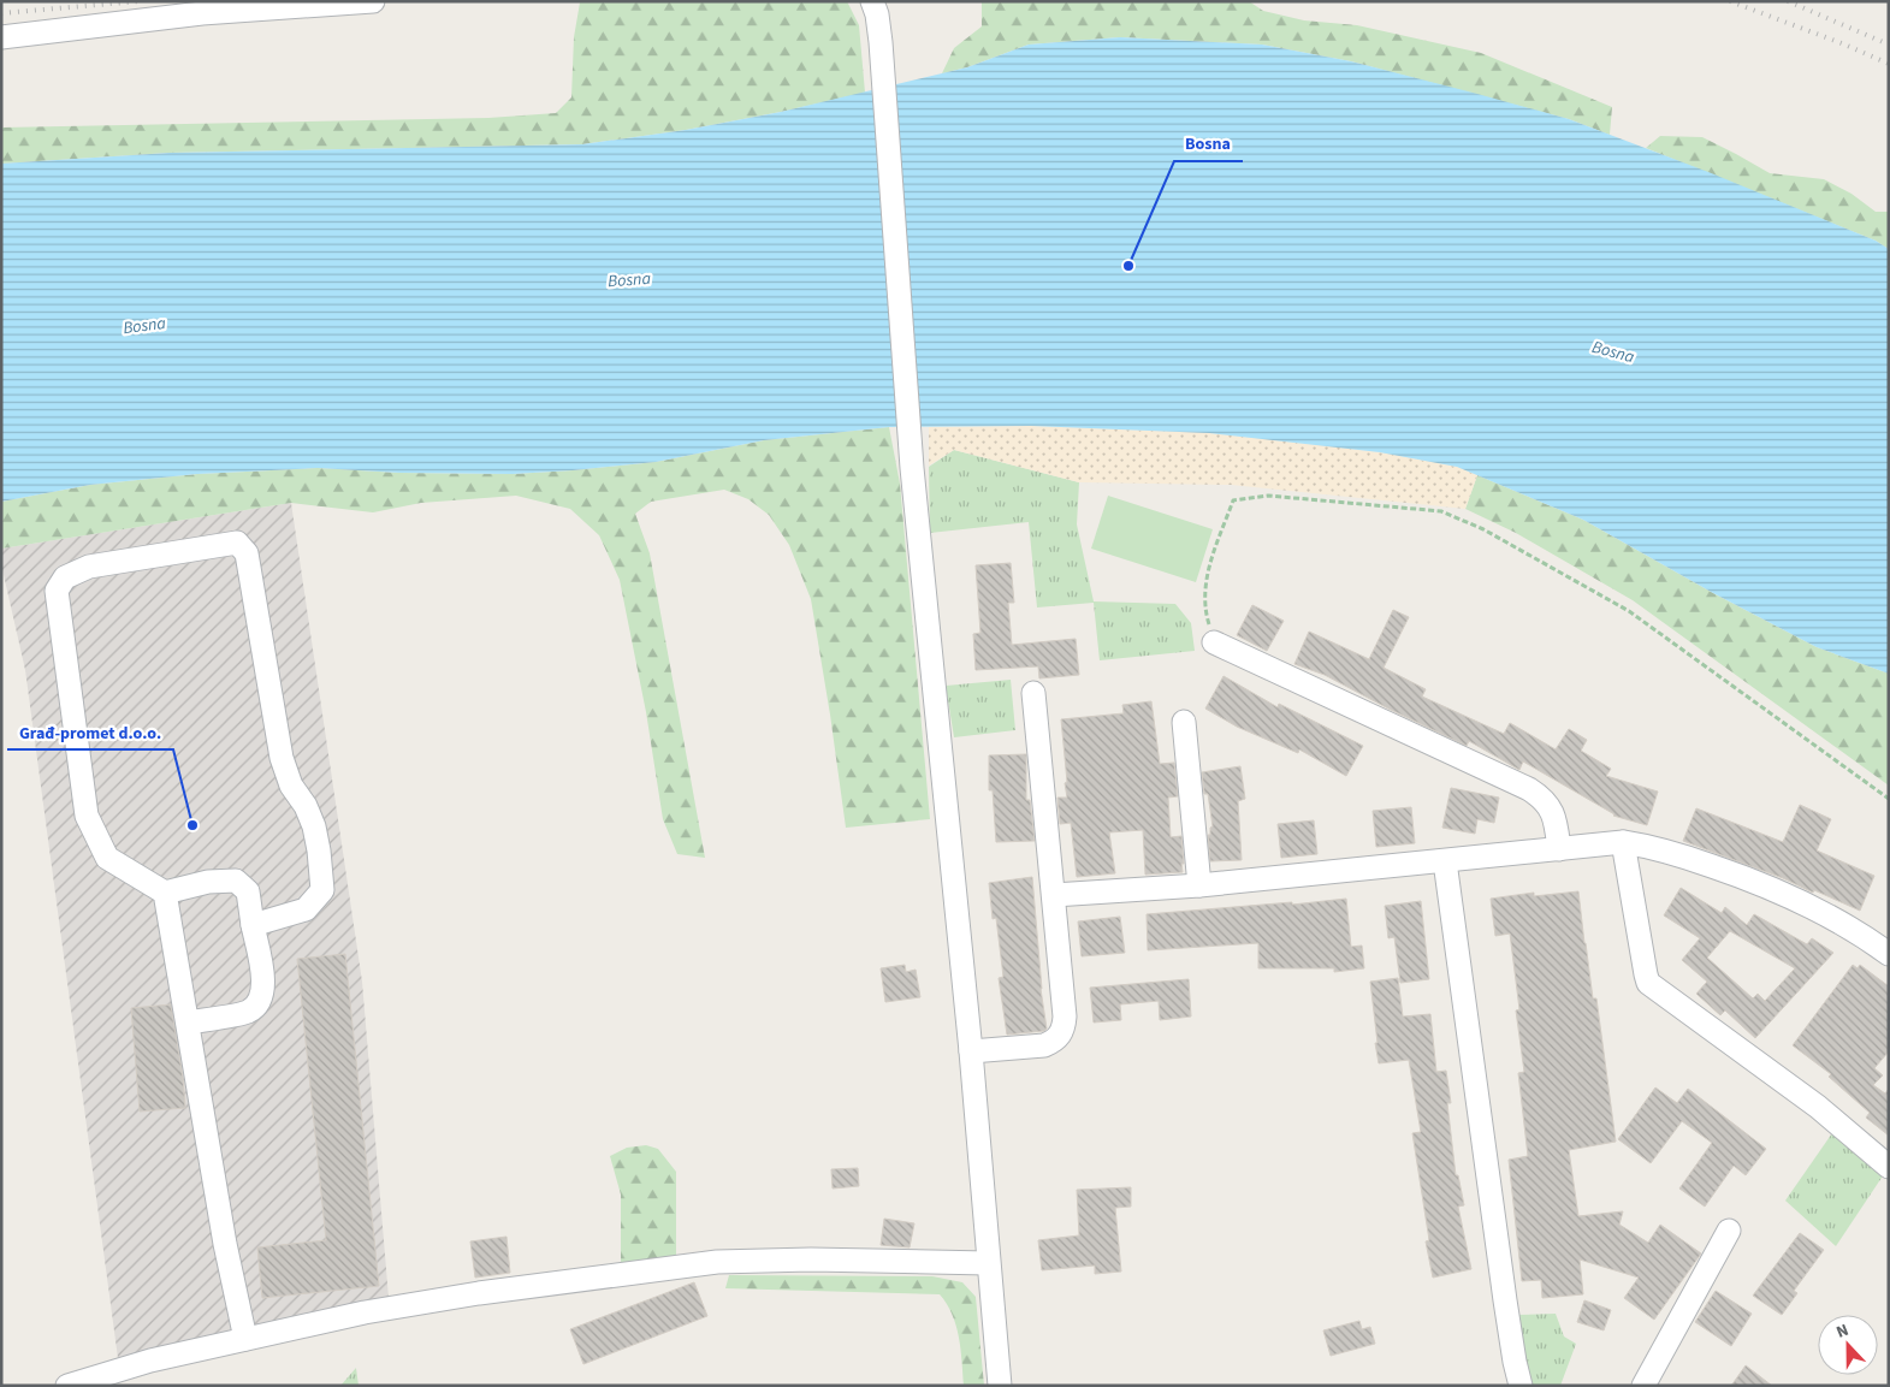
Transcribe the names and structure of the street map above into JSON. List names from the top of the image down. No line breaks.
{"water":["Bosna"],"places":["Bosna","Građ-promet d.o.o."],"north":"top"}
